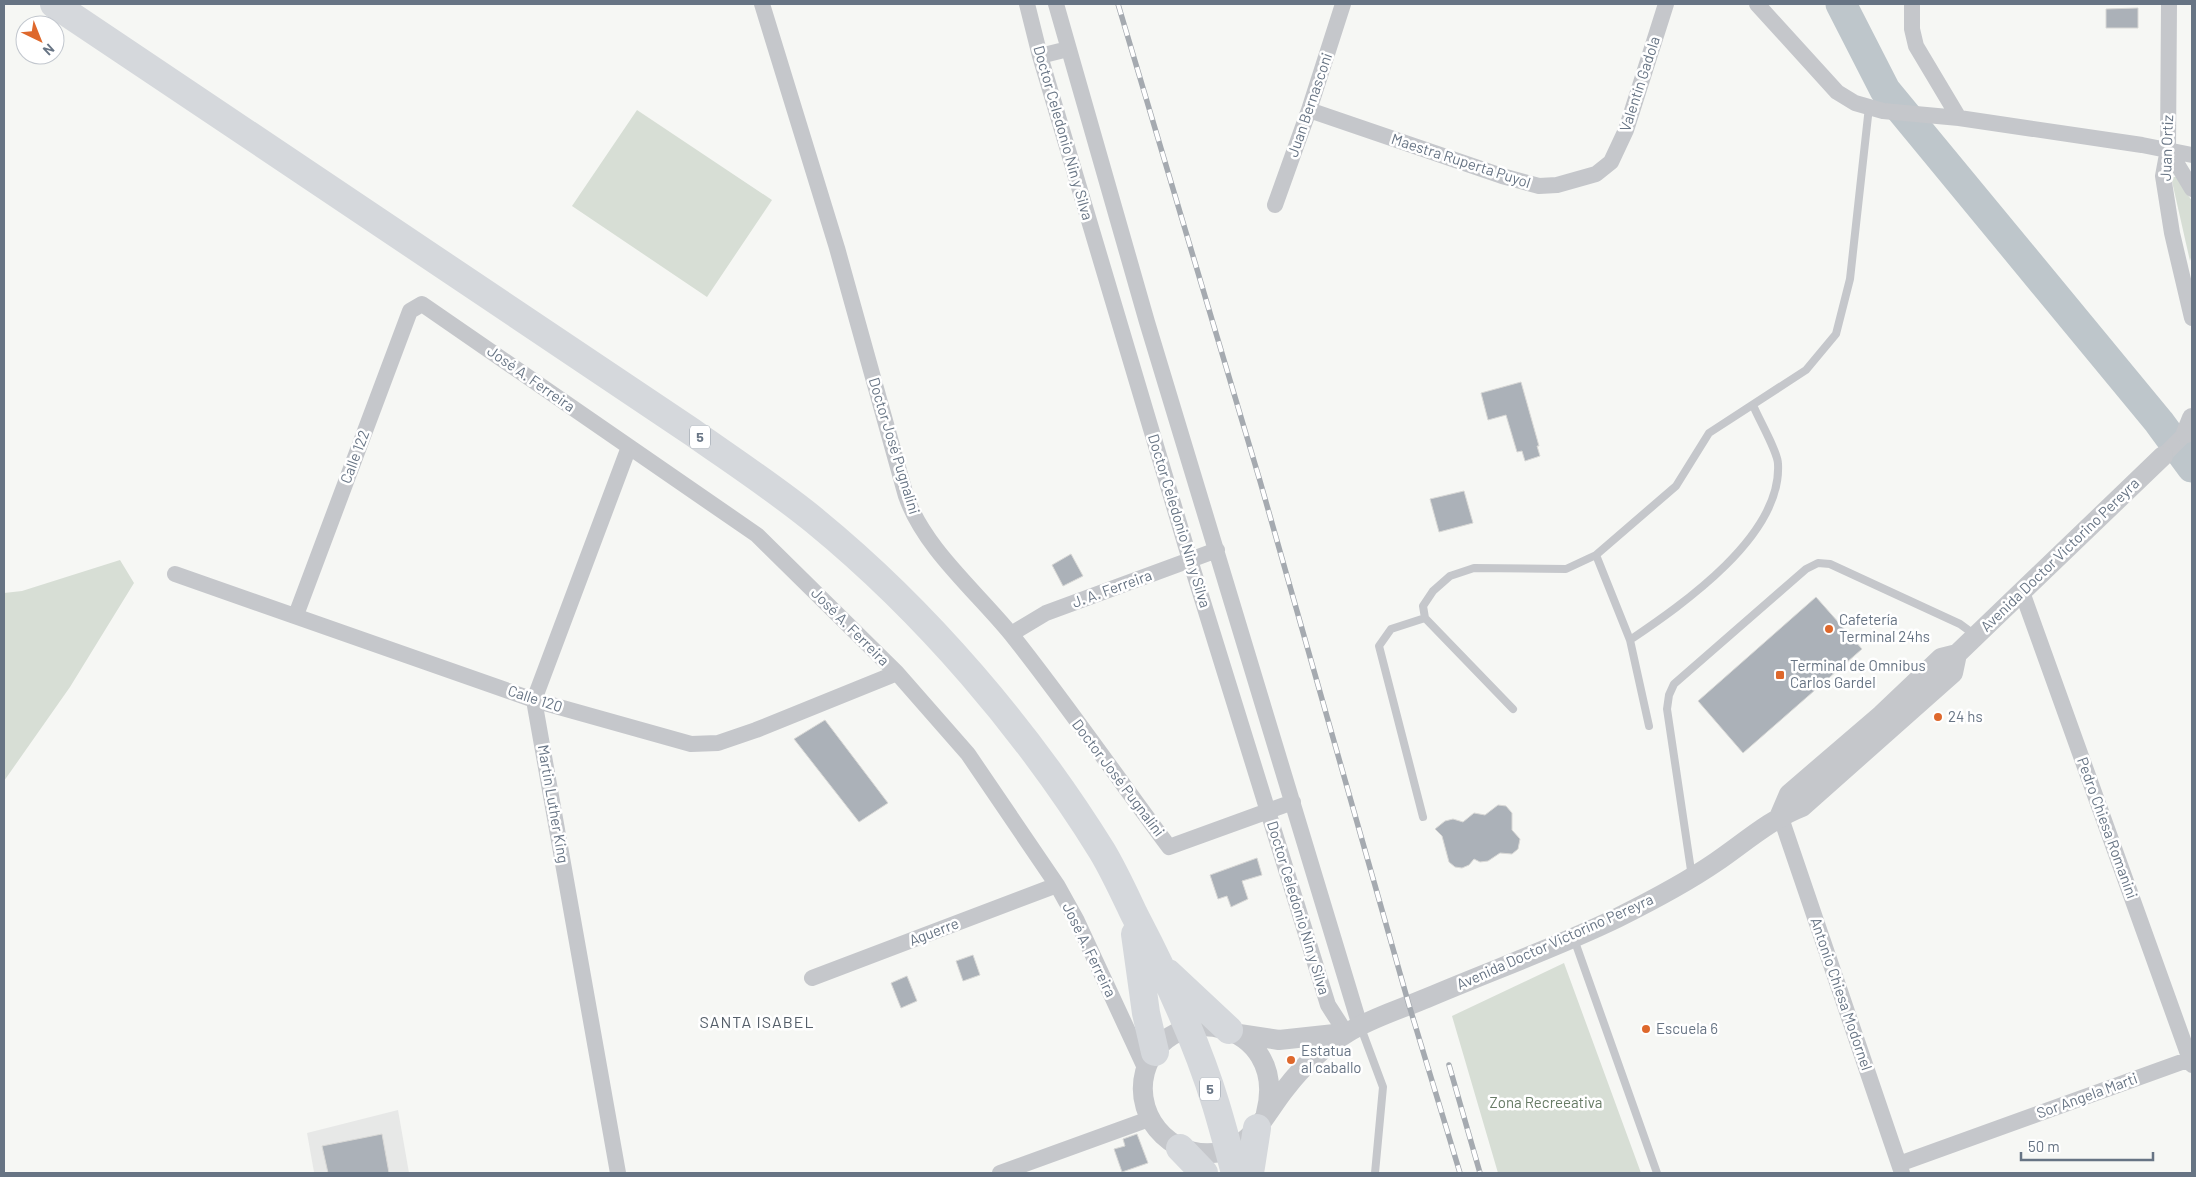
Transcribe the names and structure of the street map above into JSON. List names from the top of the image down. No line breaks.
{"streets":{"highway":["5"],"street":["Valentín Gadola","Juan Bernasconi","Doctor Celedonio Nin y Silva","Juan Ortiz","Maestra Ruperta Puyol","José A. Ferreira","Doctor José Pugnalini","Calle 122","Avenida Doctor Victorino Pereyra","J. A. Ferreira","Calle 120","Martin Luther King","Pedro Chiesa Romanini","Aguerre","Antonio Chiesa Modornel","Sor Angela Marti"]},"crossings":[["Valentín Gadola","Maestra Ruperta Puyol"],["Juan Bernasconi","Maestra Ruperta Puyol"],["Doctor Celedonio Nin y Silva","Doctor José Pugnalini"],["Doctor Celedonio Nin y Silva","Avenida Doctor Victorino Pereyra"],["Doctor Celedonio Nin y Silva","J. A. Ferreira"],["José A. Ferreira","Calle 122"],["José A. Ferreira","Calle 120"],["José A. Ferreira","Aguerre"],["Doctor José Pugnalini","J. A. Ferreira"],["Calle 122","Calle 120"],["Avenida Doctor Victorino Pereyra","Pedro Chiesa Romanini"],["Avenida Doctor Victorino Pereyra","Antonio Chiesa Modornel"],["Calle 120","Martin Luther King"],["Pedro Chiesa Romanini","Sor Angela Marti"],["Antonio Chiesa Modornel","Sor Angela Marti"]],"districts":["SANTA ISABEL"],"parks":["Zona Recreeativa"],"places":{"other":["Cafetería Terminal 24hs","24 hs","Escuela 6","Estatua al caballo"],"transit":["Terminal de Omnibus Carlos Gardel"]},"scale_bar":"50 m","north":"bottom right"}
